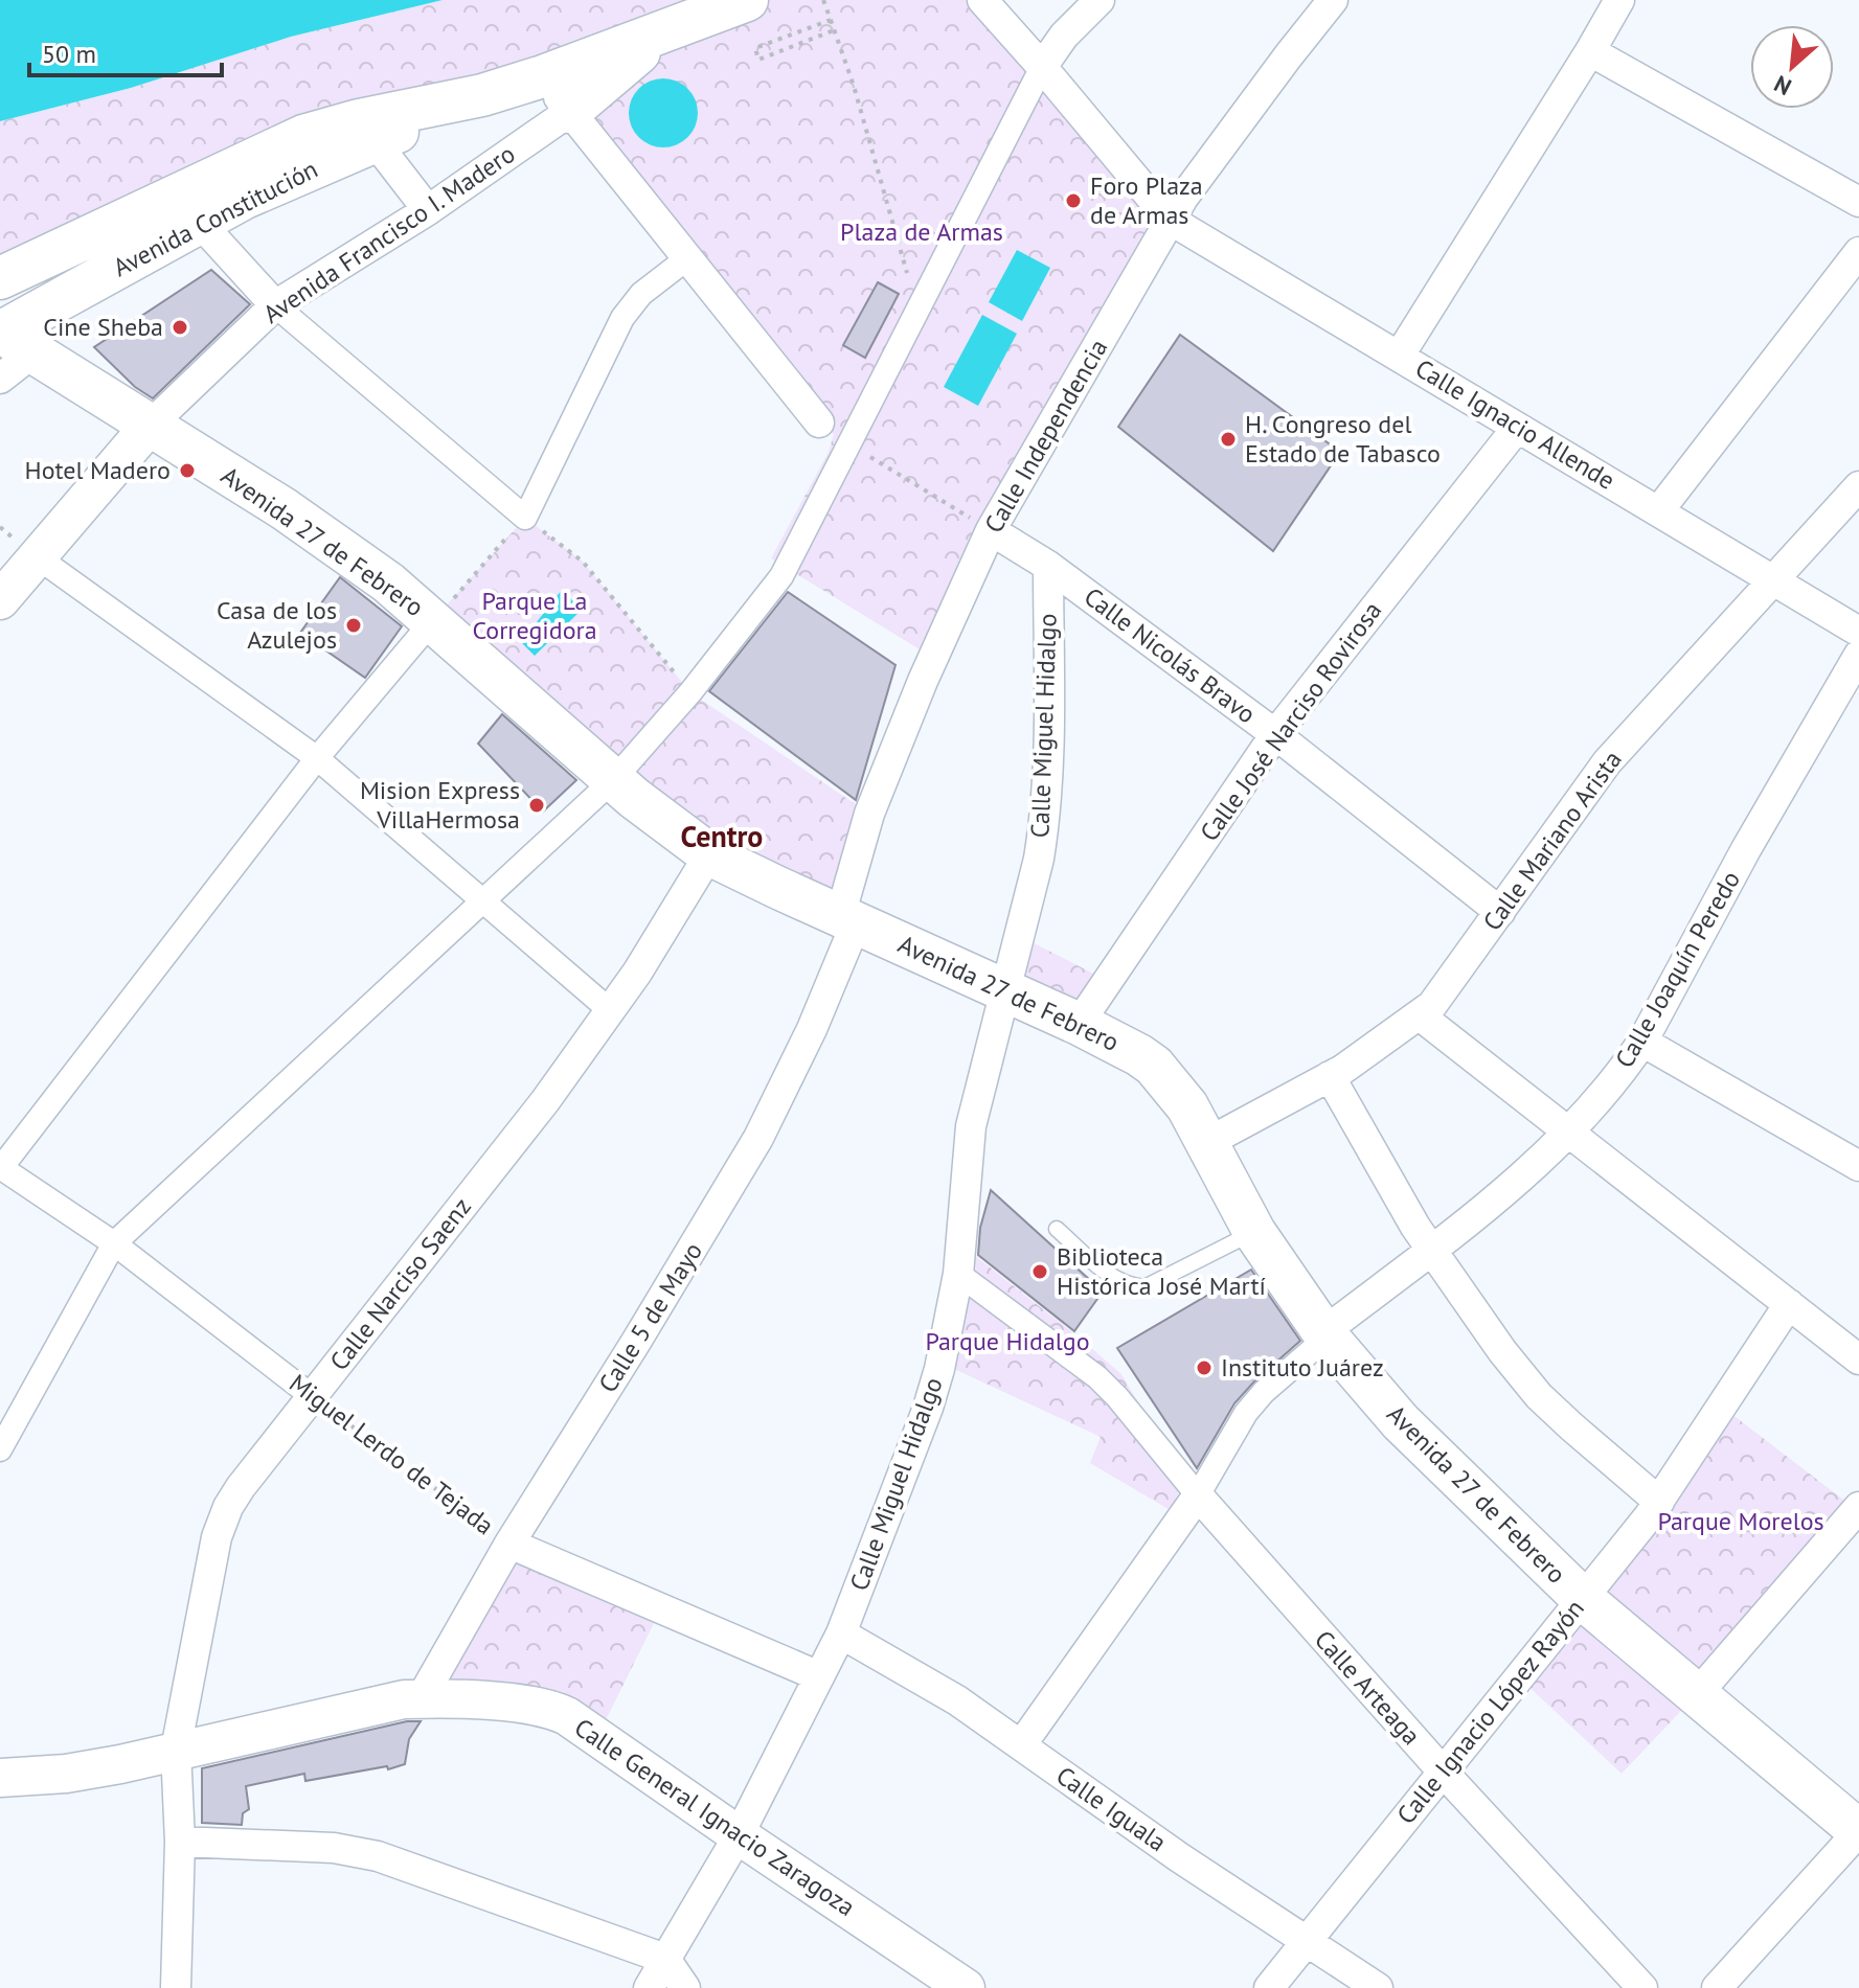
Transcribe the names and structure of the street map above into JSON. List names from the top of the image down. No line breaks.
{"streets":{"main road":["Avenida Constitución","Avenida Francisco I. Madero","Avenida 27 de Febrero"],"street":["Calle Ignacio Allende","Calle Independencia","Calle Nicolás Bravo","Calle José Narciso Rovirosa","Calle Miguel Hidalgo","Calle Mariano Arista","Calle Joaquín Peredo","Calle Narciso Saenz","Calle 5 de Mayo","Miguel Lerdo de Tejada","Calle Arteaga","Calle Ignacio López Rayón","Calle Iguala","Calle General Ignacio Zaragoza"]},"crossings":[["Avenida Constitución","Avenida 27 de Febrero"],["Avenida Francisco I. Madero","Avenida 27 de Febrero"],["Calle Ignacio Allende","Calle Independencia"],["Calle Ignacio Allende","Calle José Narciso Rovirosa"],["Calle Ignacio Allende","Calle Mariano Arista"],["Calle Independencia","Avenida 27 de Febrero"],["Calle Independencia","Calle Nicolás Bravo"],["Calle Independencia","Calle 5 de Mayo"],["Avenida 27 de Febrero","Calle José Narciso Rovirosa"],["Avenida 27 de Febrero","Calle Miguel Hidalgo"],["Avenida 27 de Febrero","Calle Mariano Arista"],["Avenida 27 de Febrero","Calle Joaquín Peredo"],["Avenida 27 de Febrero","Calle Narciso Saenz"],["Avenida 27 de Febrero","Calle 5 de Mayo"],["Avenida 27 de Febrero","Calle Ignacio López Rayón"],["Calle Nicolás Bravo","Calle José Narciso Rovirosa"],["Calle Nicolás Bravo","Calle Miguel Hidalgo"],["Calle Nicolás Bravo","Calle Mariano Arista"],["Calle Miguel Hidalgo","Miguel Lerdo de Tejada"],["Calle Miguel Hidalgo","Calle Iguala"],["Calle Miguel Hidalgo","Calle General Ignacio Zaragoza"],["Calle Joaquín Peredo","Calle Arteaga"],["Calle Joaquín Peredo","Calle Iguala"],["Calle Narciso Saenz","Miguel Lerdo de Tejada"],["Calle Narciso Saenz","Calle General Ignacio Zaragoza"],["Calle 5 de Mayo","Miguel Lerdo de Tejada"],["Calle 5 de Mayo","Calle General Ignacio Zaragoza"],["Calle Arteaga","Calle Ignacio López Rayón"],["Calle Ignacio López Rayón","Calle Iguala"]],"districts":["Centro"],"parks":["Plaza de Armas","Parque La Corregidora","Parque Hidalgo","Parque Morelos"],"places":["Foro Plaza de Armas","Cine Sheba","H. Congreso del Estado de Tabasco","Hotel Madero","Casa de los Azulejos","Mision Express VillaHermosa","Biblioteca Histórica José Martí","Instituto Juárez"],"scale_bar":"50 m","north":"bottom left"}
